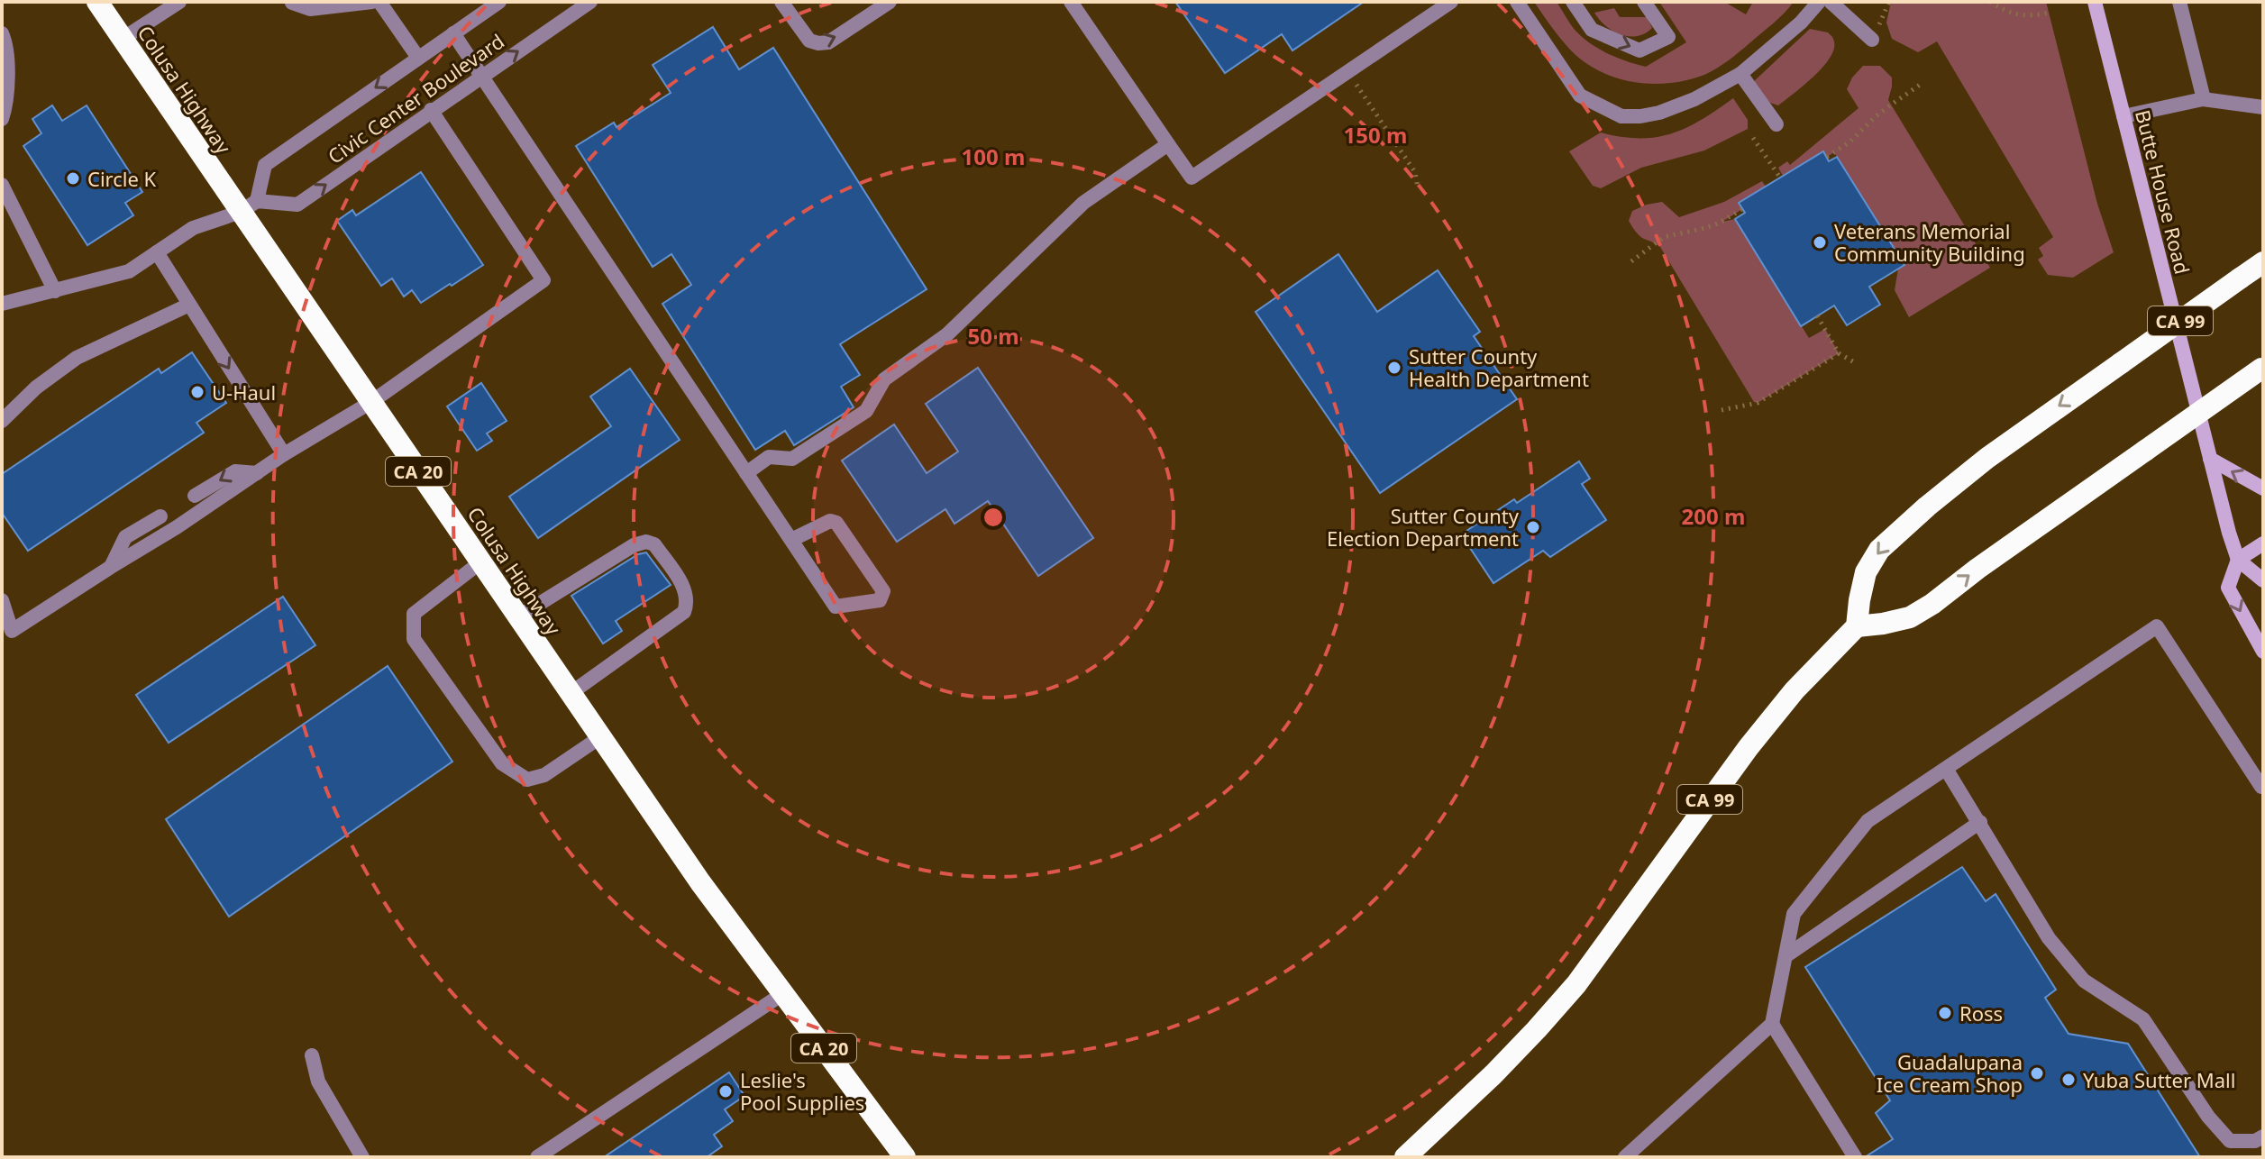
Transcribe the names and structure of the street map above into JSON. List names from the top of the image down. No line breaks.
{"streets":{"highway":["Colusa Highway","CA 99","CA 20"],"main road":["Butte House Road"],"street":["Civic Center Boulevard"]},"crossings":[["Colusa Highway","Civic Center Boulevard"]],"places":["Circle K","Veterans Memorial Community Building","Sutter County Health Department","U-Haul","Sutter County Election Department","Ross","Guadalupana Ice Cream Shop","Yuba Sutter Mall","Leslie's Pool Supplies"],"rings":["150 m","100 m","50 m","200 m"]}
